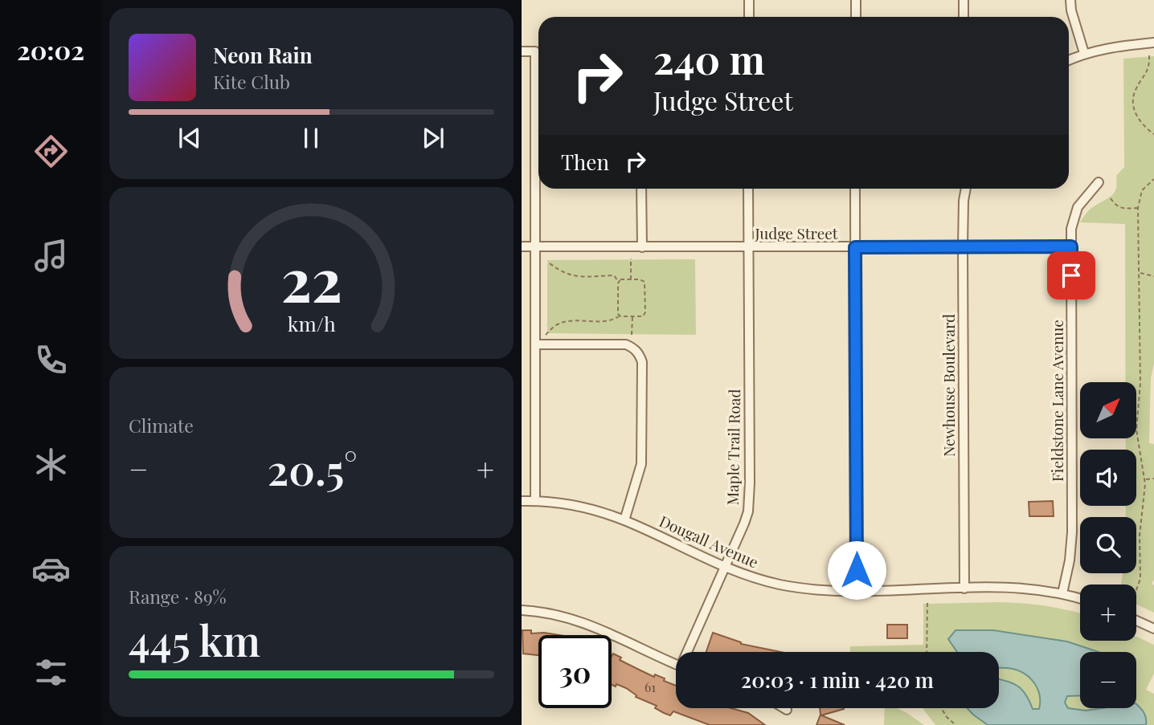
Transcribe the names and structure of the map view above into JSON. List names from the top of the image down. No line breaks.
{"streets":{"street":["Judge Street","Newhouse Boulevard","Fieldstone Lane Avenue","Maple Trail Road","Dougall Avenue"]},"crossings":[["Judge Street","Newhouse Boulevard"],["Judge Street","Fieldstone Lane Avenue"],["Judge Street","Maple Trail Road"],["Newhouse Boulevard","Dougall Avenue"],["Fieldstone Lane Avenue","Dougall Avenue"],["Maple Trail Road","Dougall Avenue"]],"house_numbers":["61"],"north":"top right","page":{"tabs":"20:02","turn":["240 m","Judge Street"],"song":["Neon Rain","Kite Club"],"then":"Then","tile":["Climate",["Range · 89%","445 km"]],"map_buttons":["+","−"],"heat":["−","20.5°","+"],"limit":"30","trip":"20:03 · 1 min · 420 m","gauge":["22","km/h"]}}
